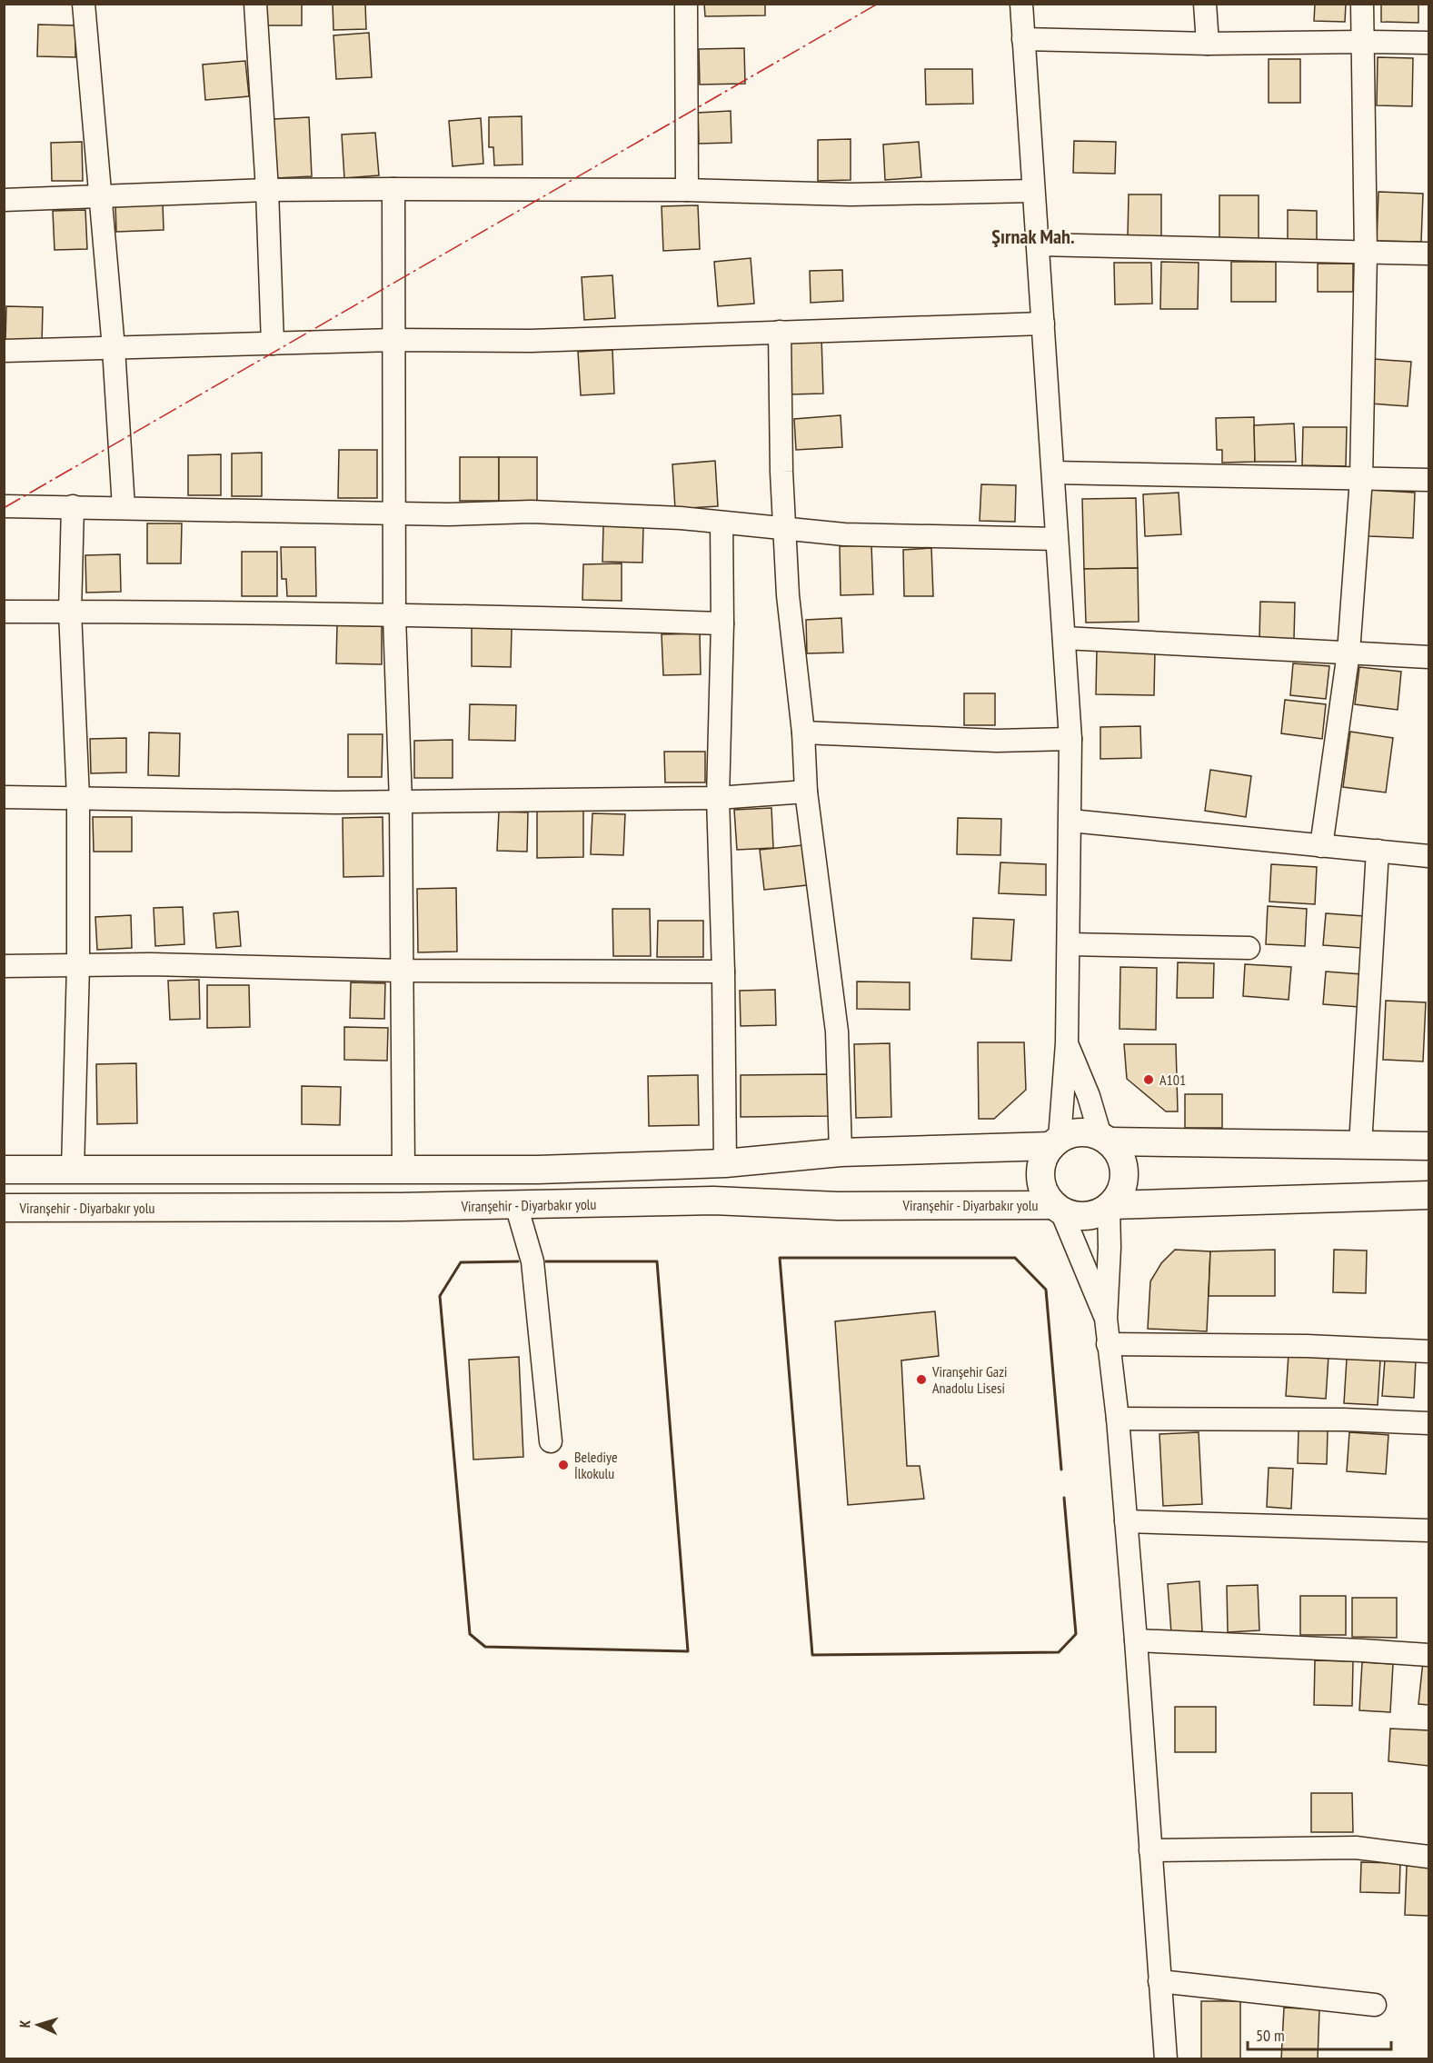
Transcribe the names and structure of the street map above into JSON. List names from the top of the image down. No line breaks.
{"streets":{"main road":["Viranşehir - Diyarbakır yolu"]},"districts":["Şırnak Mah."],"places":["A101","Viranşehir Gazi Anadolu Lisesi","Belediye İlkokulu"],"scale_bar":"50 m","north":"left"}
